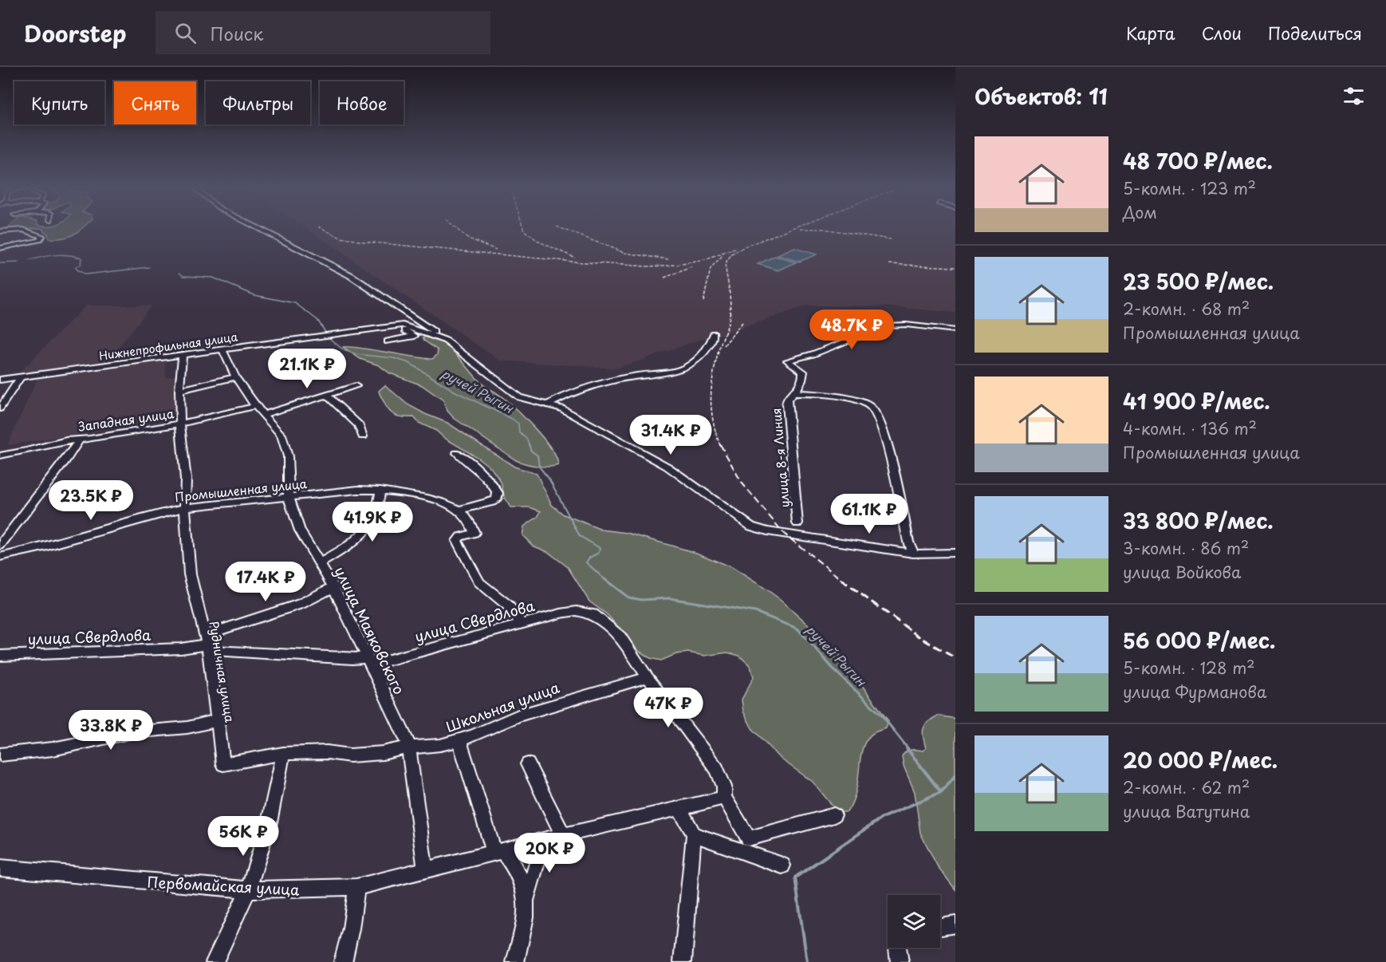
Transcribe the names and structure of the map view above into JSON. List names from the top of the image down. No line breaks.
{"streets":{"street":["Нижнепрофильная улица","Западная улица","улица 8-я Линия","Промышленная улица","улица Свердлова","улица Маяковского","Рудничная улица","Школьная улица","Первомайская улица"]},"crossings":[["Нижнепрофильная улица","улица Маяковского"],["Нижнепрофильная улица","Рудничная улица"],["Западная улица","улица Маяковского"],["Западная улица","Рудничная улица"],["Промышленная улица","улица Маяковского"],["Промышленная улица","Рудничная улица"],["улица Свердлова","улица Маяковского"],["улица Свердлова","Рудничная улица"],["улица Свердлова","Школьная улица"],["улица Маяковского","Школьная улица"],["улица Маяковского","Первомайская улица"],["Рудничная улица","Школьная улица"]],"water":["ручей Рыгин"],"page":{"header":"Doorstep","search":"Поиск","nav":["Карта","Слои","Поделиться"],"heading":"Объектов: 11","chip":["Купить","Снять","Фильтры","Новое"],"list":[{"name":"48 700 ₽/мес.","note":"5-комн. · 123 m² · Дом"},{"name":"23 500 ₽/мес.","note":"2-комн. · 68 m² · Промышленная улица"},{"name":"41 900 ₽/мес.","note":"4-комн. · 136 m² · Промышленная улица"},{"name":"33 800 ₽/мес.","note":"3-комн. · 86 m² · улица Войкова"},{"name":"56 000 ₽/мес.","note":"5-комн. · 128 m² · улица Фурманова"},{"name":"20 000 ₽/мес.","note":"2-комн. · 62 m² · улица Ватутина"}],"price":["48.7K ₽","21.1K ₽","31.4K ₽","23.5K ₽","61.1K ₽","41.9K ₽","17.4K ₽","47K ₽","33.8K ₽","56K ₽","20K ₽"]}}
